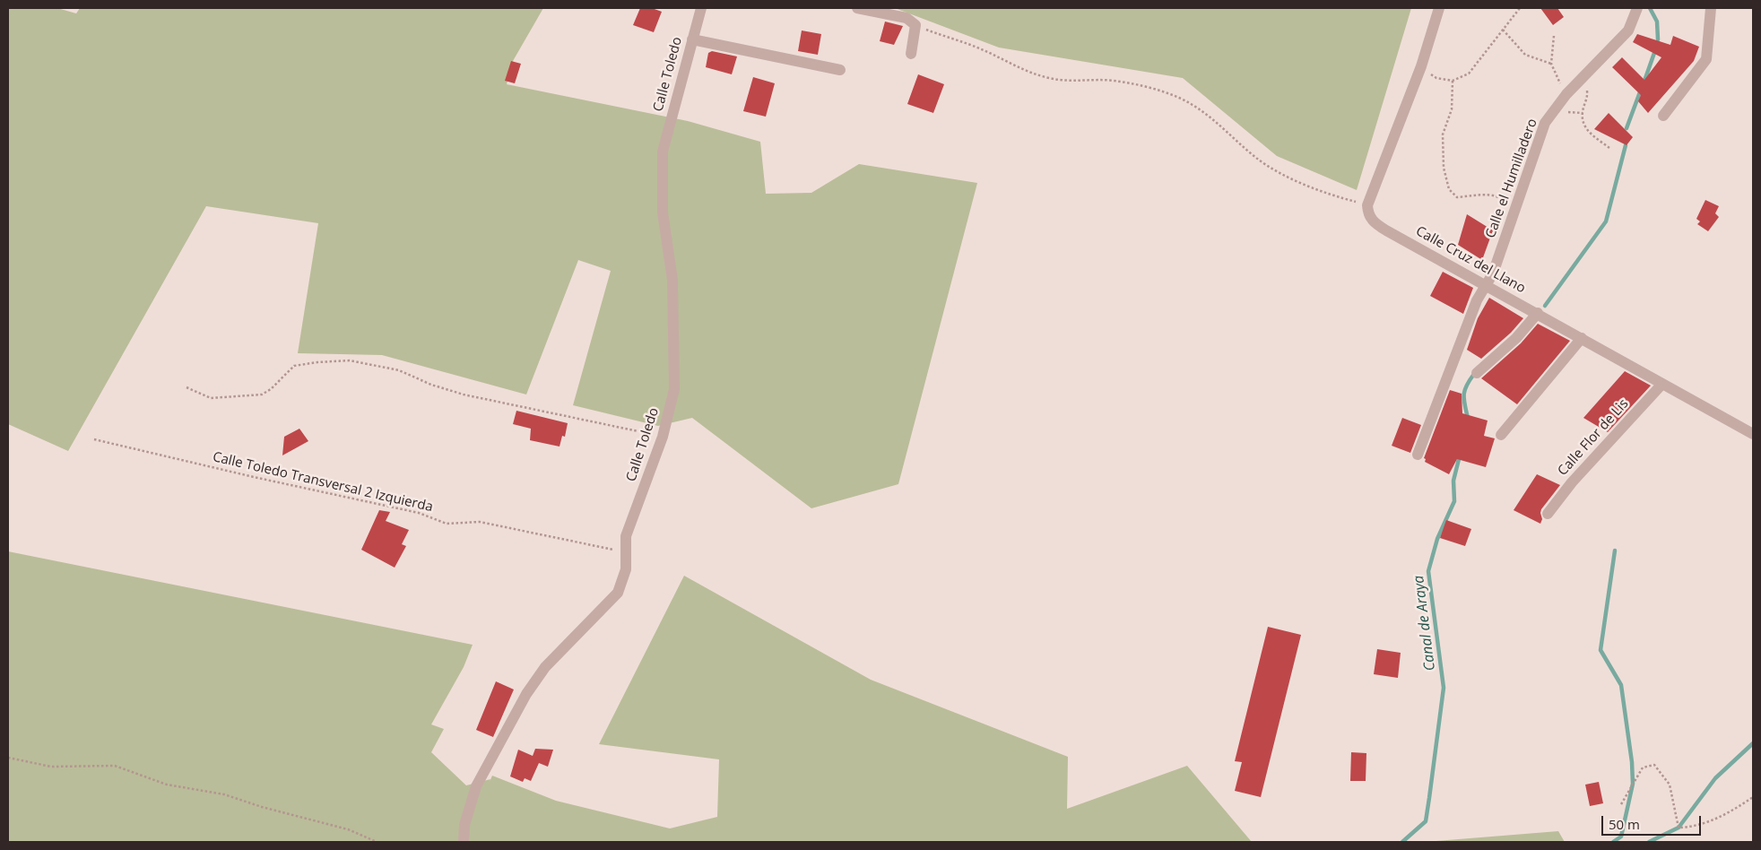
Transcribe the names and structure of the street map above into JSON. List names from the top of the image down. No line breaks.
{"streets":{"street":["Calle Toledo","Calle el Humilladero","Calle Cruz del Llano","Calle Flor de Lis"],"path":["Calle Toledo Transversal 2 Izquierda"]},"crossings":[["Calle Toledo","Calle Toledo Transversal 2 Izquierda"],["Calle el Humilladero","Calle Cruz del Llano"],["Calle Cruz del Llano","Calle Flor de Lis"]],"water":["Canal de Araya"],"scale_bar":"50 m"}
